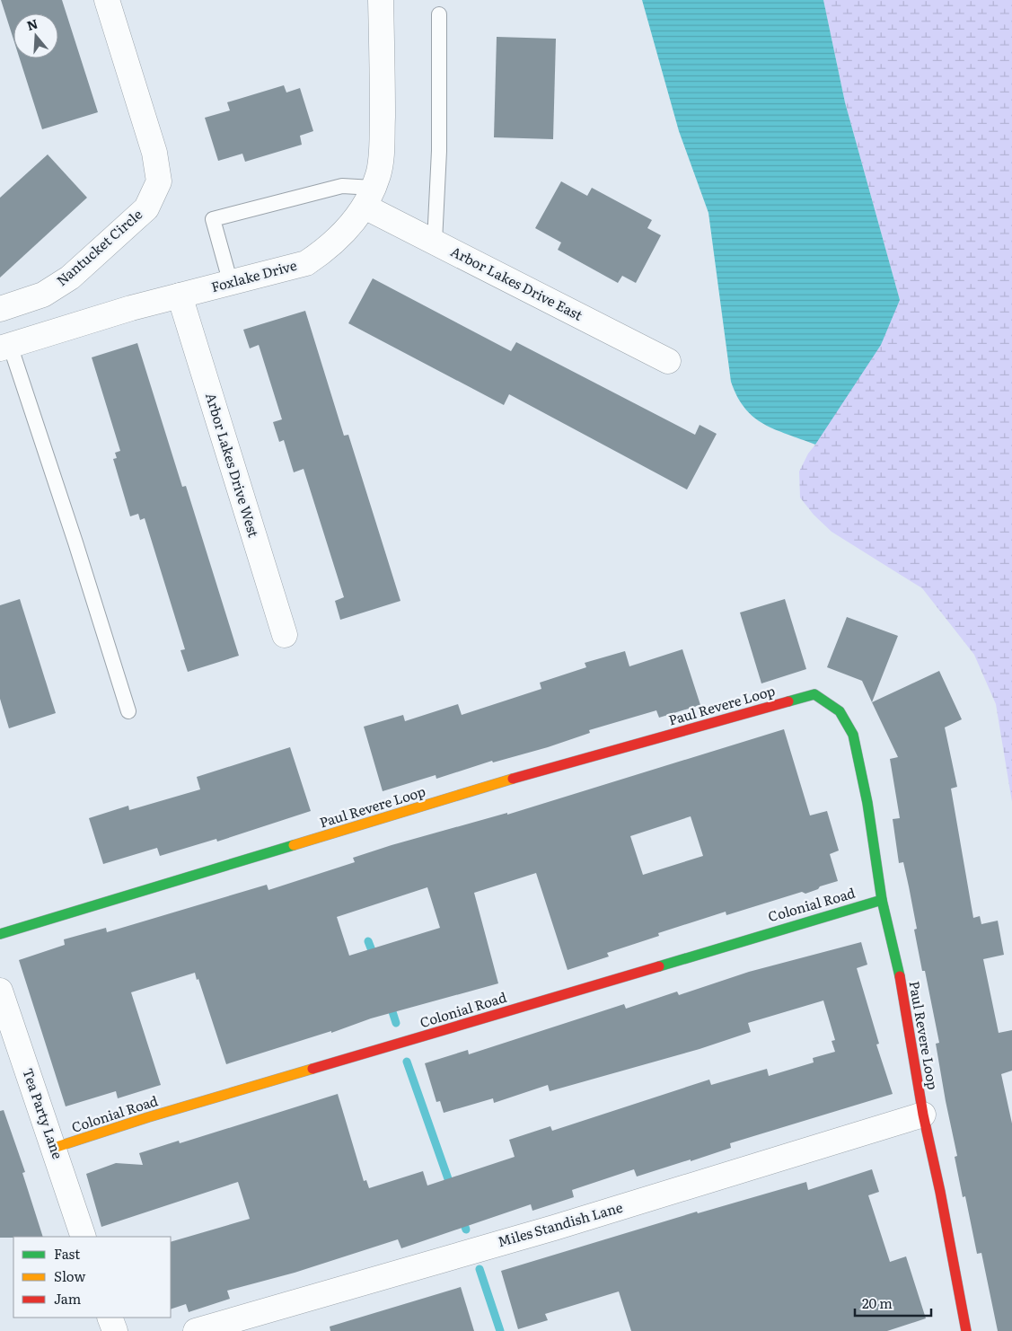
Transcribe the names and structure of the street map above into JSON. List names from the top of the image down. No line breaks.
{"streets":{"street":["Nantucket Circle","Foxlake Drive","Arbor Lakes Drive East","Arbor Lakes Drive West","Paul Revere Loop","Colonial Road","Tea Party Lane","Miles Standish Lane"]},"crossings":[["Foxlake Drive","Arbor Lakes Drive East"],["Foxlake Drive","Arbor Lakes Drive West"],["Paul Revere Loop","Colonial Road"],["Paul Revere Loop","Miles Standish Lane"],["Colonial Road","Tea Party Lane"]],"legend":["Fast","Slow","Jam"],"scale_bar":"20 m","north":"top"}
